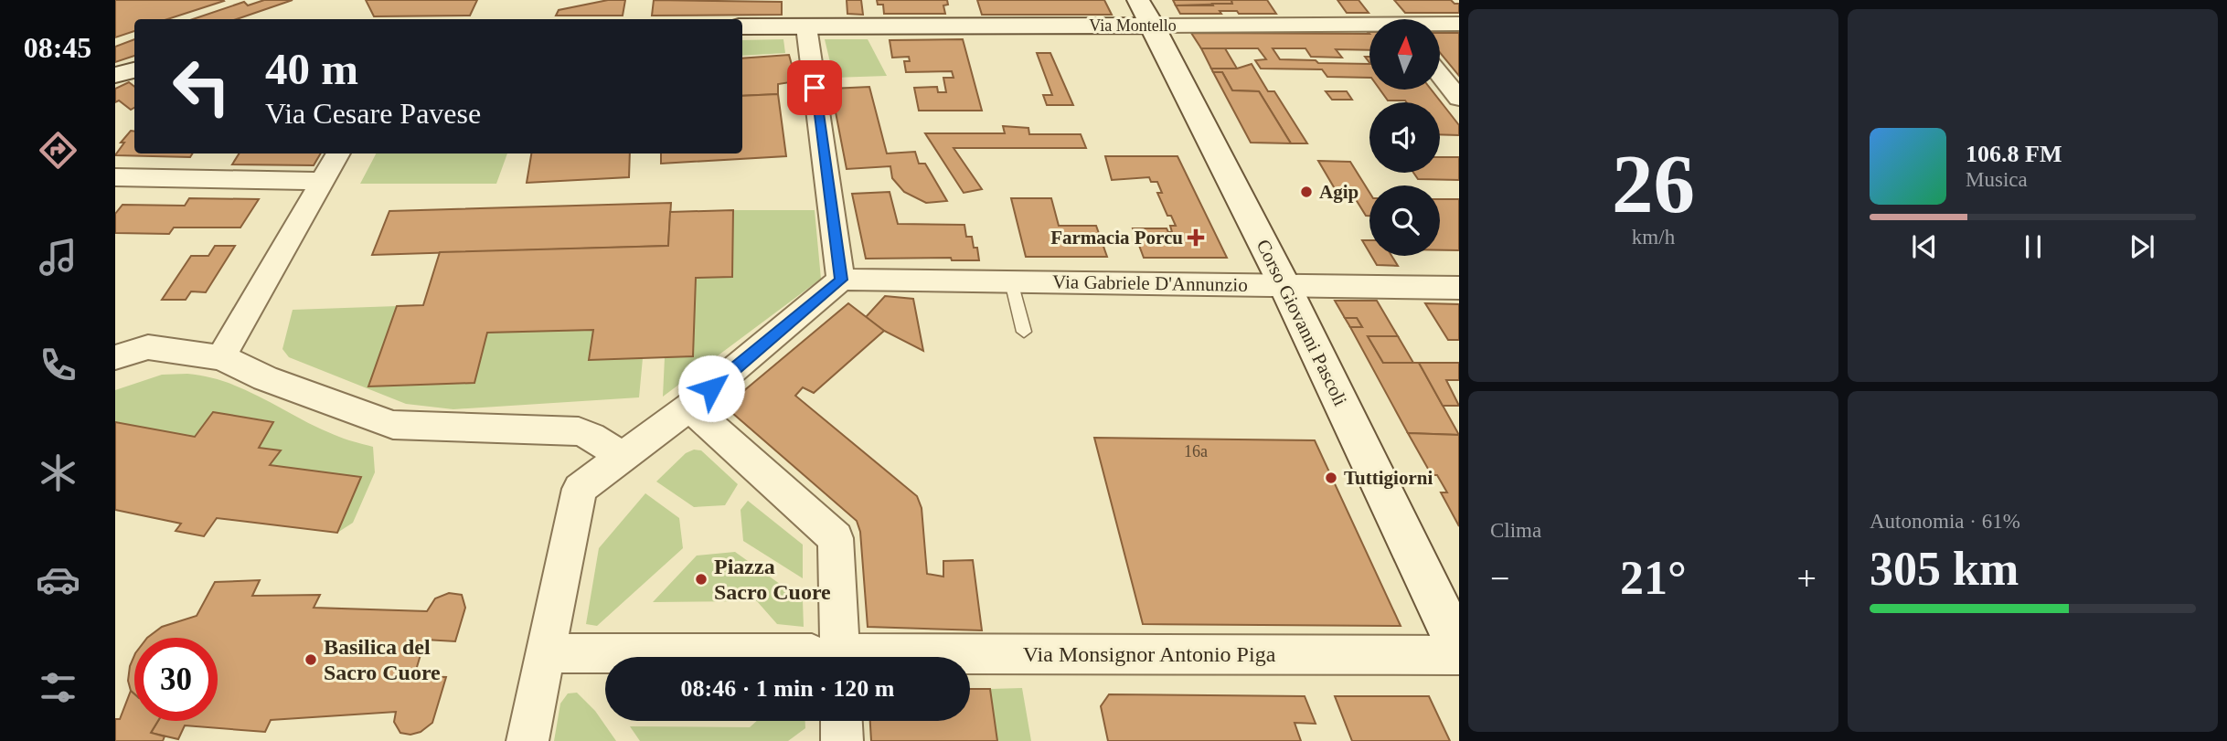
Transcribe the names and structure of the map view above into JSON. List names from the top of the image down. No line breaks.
{"streets":{"main road":["Via Montello","Corso Giovanni Pascoli"],"street":["Via Gabriele D'Annunzio","Via Monsignor Antonio Piga"]},"crossings":[["Via Montello","Corso Giovanni Pascoli"],["Via Gabriele D'Annunzio","Corso Giovanni Pascoli"]],"places":{"other":["Agip","Tuttigiorni","Piazza Sacro Cuore","Basilica del Sacro Cuore"],"health":["Farmacia Porcu"]},"house_numbers":["16a"],"north":"top","page":{"tabs":"08:45","tile":[["26","km/h"],"Clima",["Autonomia · 61%","305 km"]],"turn":["40 m","Via Cesare Pavese"],"song":["106.8 FM","Musica"],"heat":["−","21°","+"],"limit":"30","trip":"08:46 · 1 min · 120 m"}}
